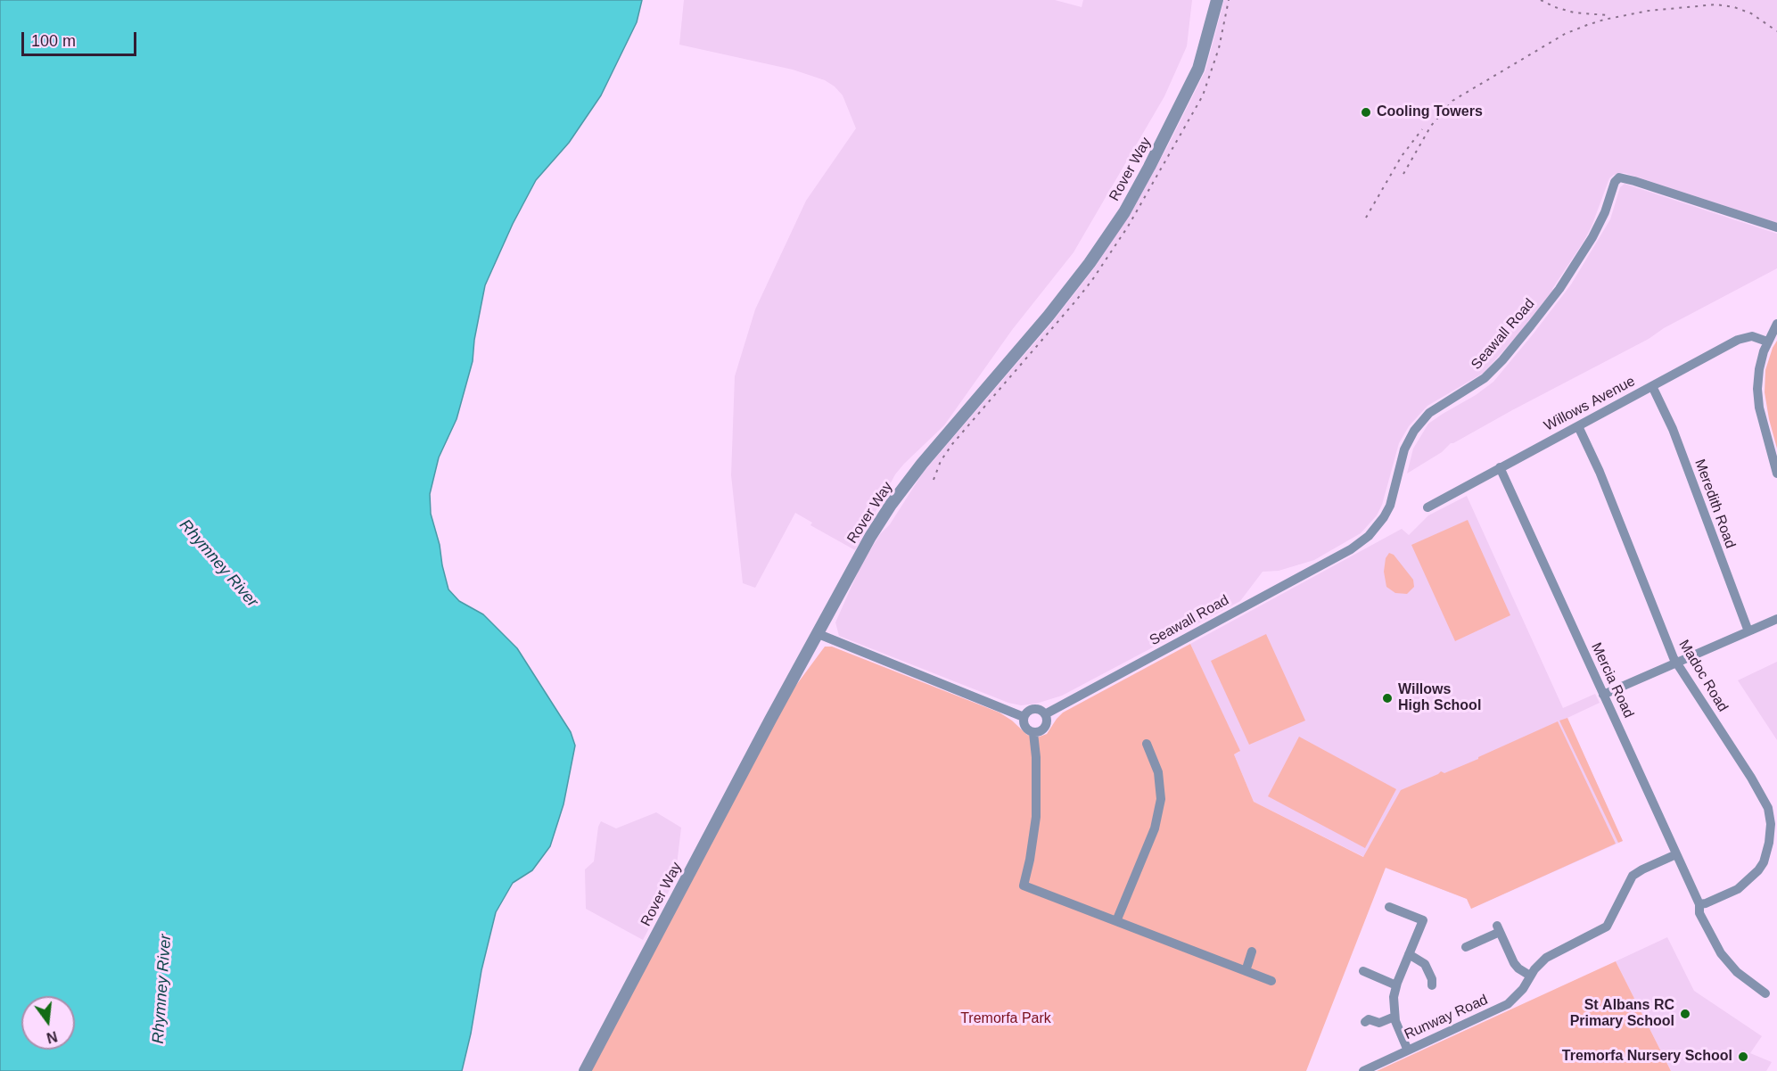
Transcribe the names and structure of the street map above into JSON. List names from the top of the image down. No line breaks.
{"streets":{"street":["Rover Way","Seawall Road","Willows Avenue","Meredith Road","Madoc Road","Mercia Road","Runway Road"]},"crossings":[["Willows Avenue","Meredith Road"],["Willows Avenue","Madoc Road"],["Willows Avenue","Mercia Road"],["Madoc Road","Mercia Road"],["Mercia Road","Runway Road"]],"water":["Rhymney River"],"parks":["Tremorfa Park"],"places":["Cooling Towers","Willows High School","St Albans RC Primary School","Tremorfa Nursery School"],"scale_bar":"100 m","north":"bottom"}
